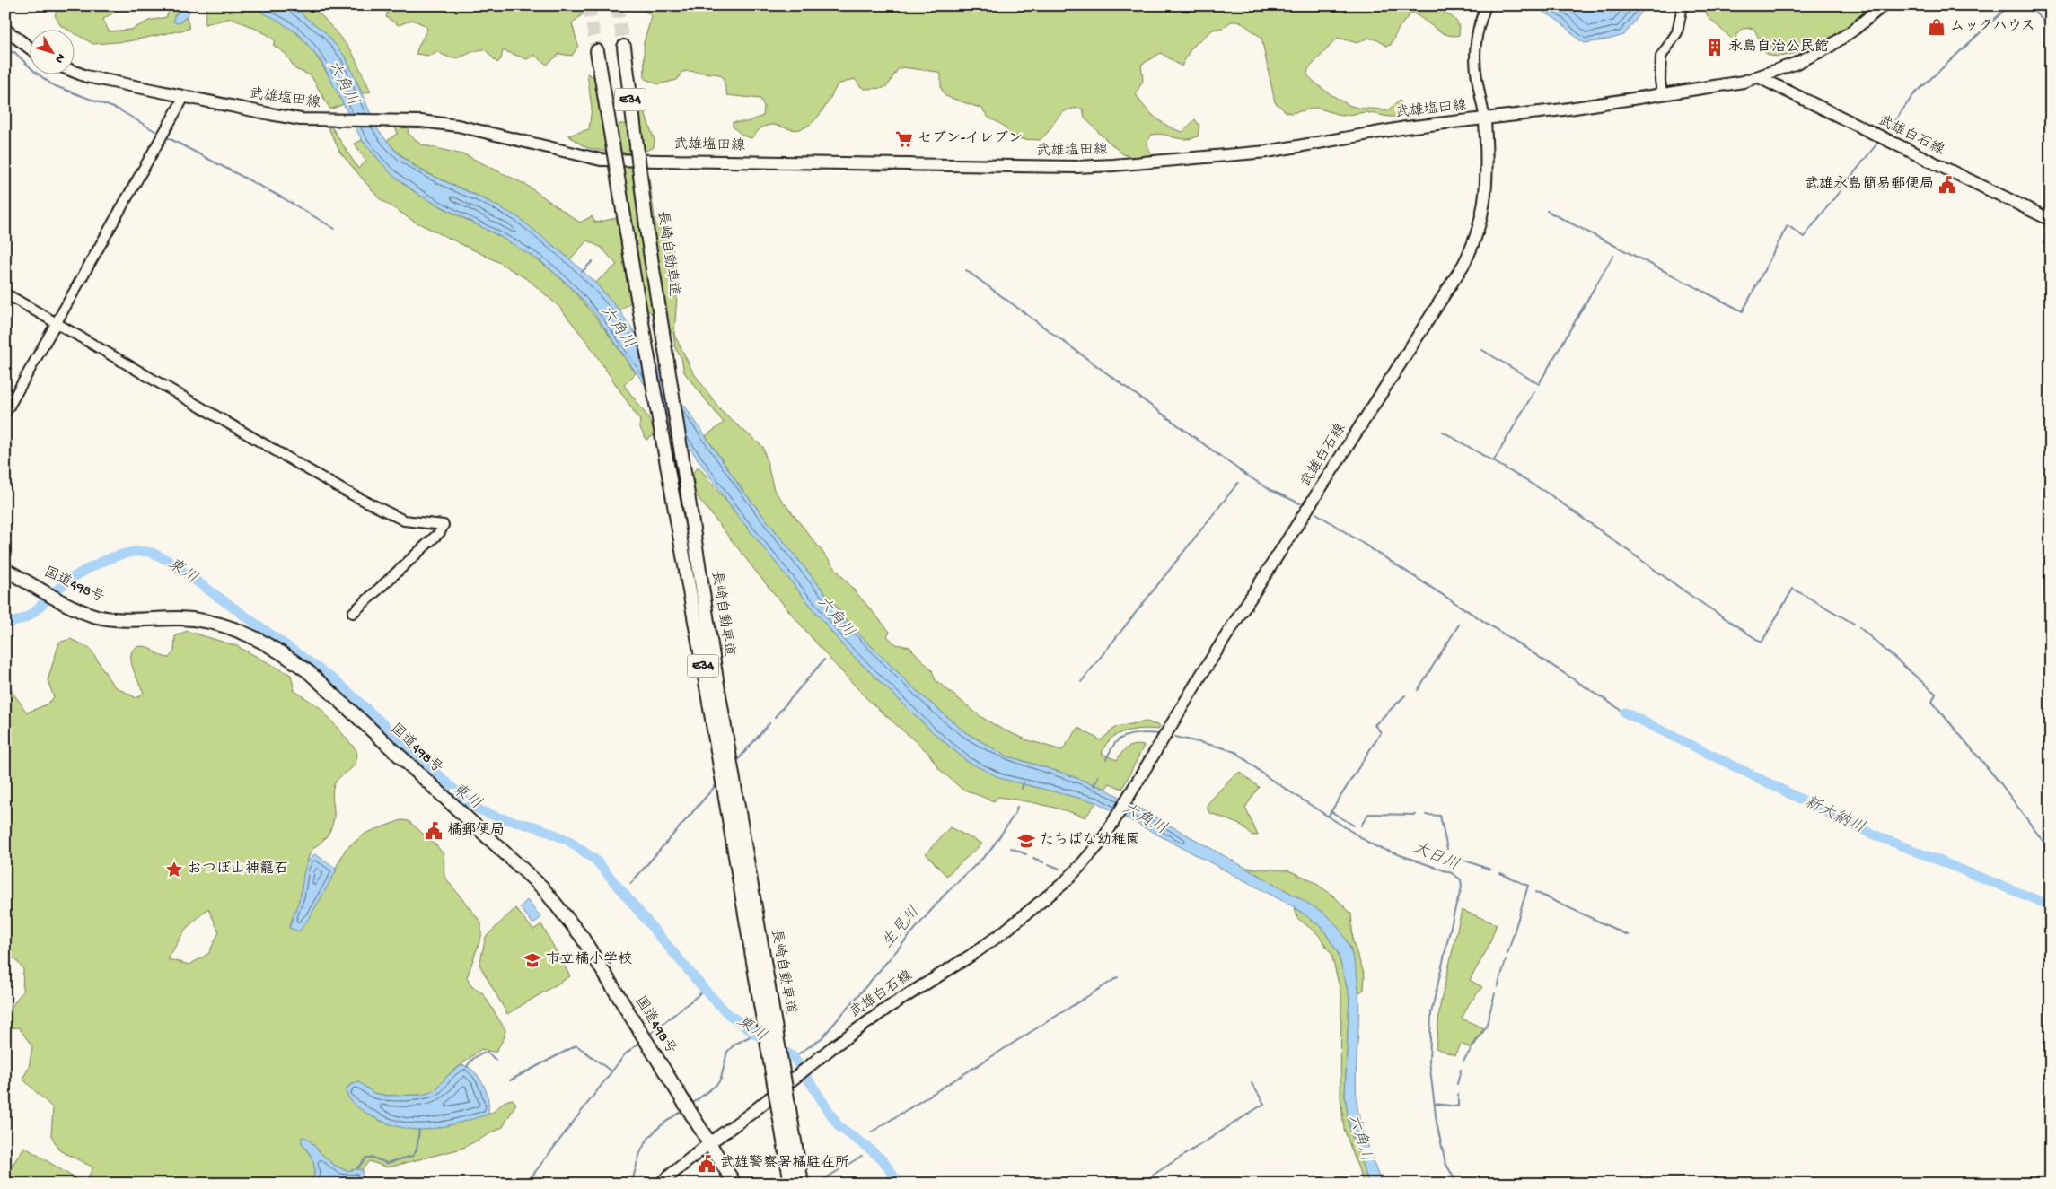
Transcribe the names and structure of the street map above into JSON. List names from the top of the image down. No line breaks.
{"streets":{"highway":["E34","長崎自動車道","国道498号"],"main road":["武雄塩田線","武雄白石線"]},"crossings":[["武雄塩田線","武雄白石線"],["武雄白石線","国道498号"]],"water":["六角川","東川","新大納川","大日川","生見川"],"places":{"shop":["ムックハウス"],"building":["永島自治公民館"],"supermarket":["セブン-イレブン"],"public building":["武雄永島簡易郵便局","橘郵便局","武雄警察署橘駐在所"],"school or university":["たちばな幼稚園","市立橘小学校"],"place":["おつぼ山神籠石"]},"north":"bottom right"}
